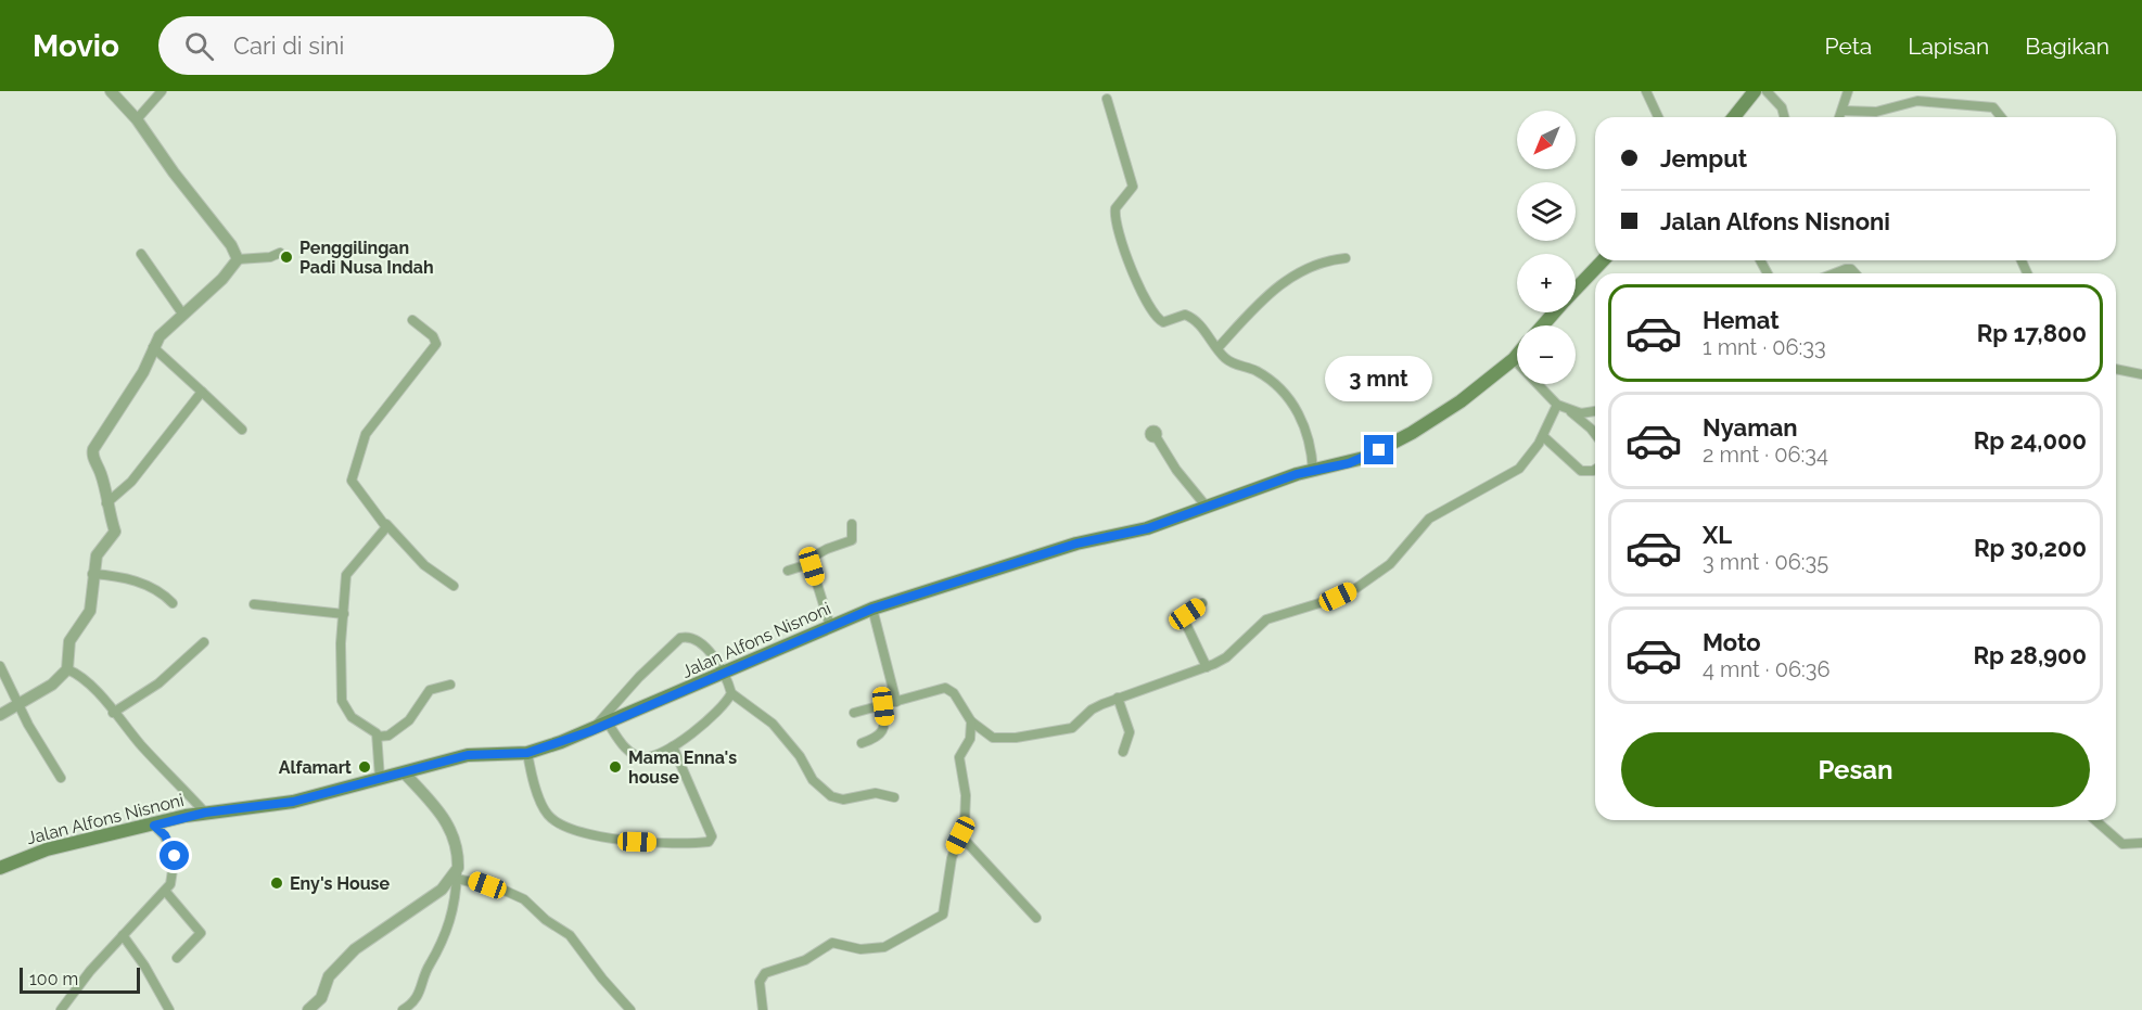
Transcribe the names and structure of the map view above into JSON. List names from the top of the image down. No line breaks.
{"streets":{"main road":["Jalan Alfons Nisnoni"]},"places":["Penggilingan Padi Nusa Indah","Alfamart","Mama Enna's house","Eny's House"],"scale_bar":"100 m","north":"bottom left","page":{"header":"Movio","search":"Cari di sini","nav":["Peta","Lapisan","Bagikan"],"map_buttons":["+","−"],"banner":["Jemput","Jalan Alfons Nisnoni"],"list":[{"name":"Hemat","note":"1 mnt · 06:33","value":"Rp 17,800"},{"name":"Nyaman","note":"2 mnt · 06:34","value":"Rp 24,000"},{"name":"XL","note":"3 mnt · 06:35","value":"Rp 30,200"},{"name":"Moto","note":"4 mnt · 06:36","value":"Rp 28,900"}],"bubble":"3 mnt","buttons":"Pesan","scale":"100 m"}}
